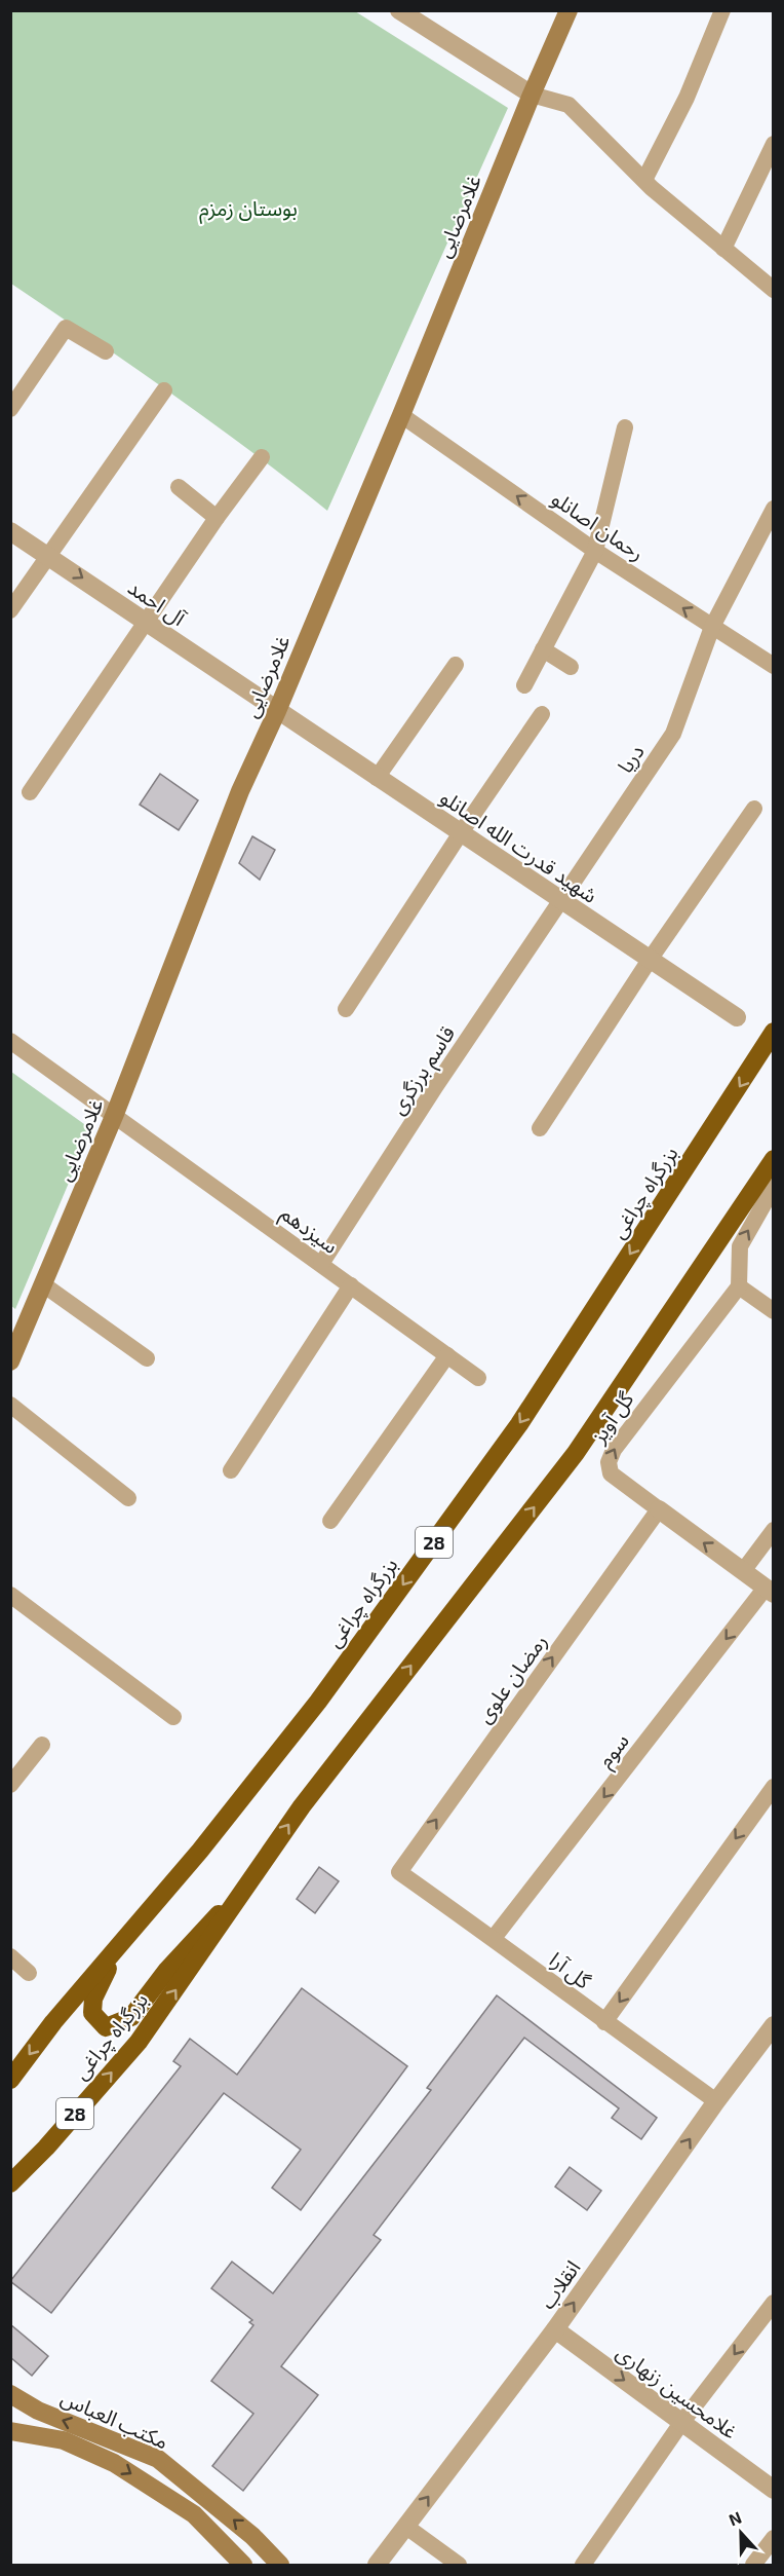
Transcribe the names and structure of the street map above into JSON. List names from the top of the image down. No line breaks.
{"streets":{"highway":["بزرگراه چراغی","28"],"main road":["غلامرضایی","مکتب العباس"],"street":["رحمان اصانلو","آل احمد","دریا","شهید قدرت الله اصانلو","قاسم برزگری","سیزدهم","گل آویز","رمضان علوی","سوم","گل آرا","انقلاب","غلامحسین زنهاری"]},"crossings":[["غلامرضایی","رحمان اصانلو"],["غلامرضایی","آل احمد"],["غلامرضایی","شهید قدرت الله اصانلو"],["غلامرضایی","سیزدهم"],["رحمان اصانلو","دریا"],["آل احمد","شهید قدرت الله اصانلو"],["دریا","شهید قدرت الله اصانلو"],["دریا","قاسم برزگری"],["شهید قدرت الله اصانلو","قاسم برزگری"],["قاسم برزگری","سیزدهم"],["گل آویز","رمضان علوی"],["گل آویز","سوم"],["رمضان علوی","گل آرا"],["سوم","گل آرا"],["گل آرا","انقلاب"],["انقلاب","غلامحسین زنهاری"]],"one_way":["رحمان اصانلو","رمضان علوی","غلامحسین زنهاری"],"parks":["بوستان زمزم"],"north":"top"}
